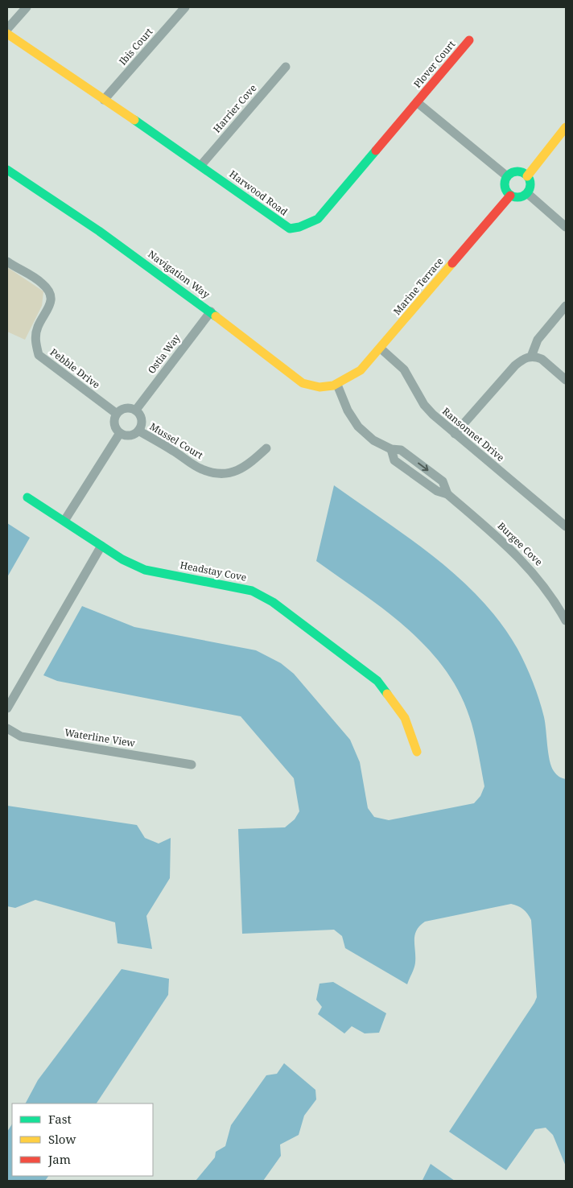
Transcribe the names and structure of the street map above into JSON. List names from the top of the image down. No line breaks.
{"streets":{"street":["Ibis Court","Plover Court","Harrier Cove","Harwood Road","Navigation Way","Marine Terrace","Ostia Way","Pebble Drive","Ransonnet Drive","Mussel Court","Burgee Cove","Headstay Cove","Waterline View"]},"crossings":[["Ibis Court","Harwood Road"],["Plover Court","Harwood Road"],["Harrier Cove","Harwood Road"],["Navigation Way","Marine Terrace"],["Navigation Way","Ostia Way"],["Navigation Way","Burgee Cove"],["Marine Terrace","Ransonnet Drive"],["Marine Terrace","Burgee Cove"],["Ostia Way","Pebble Drive"],["Ostia Way","Mussel Court"],["Pebble Drive","Mussel Court"]],"legend":["Fast","Slow","Jam"]}
